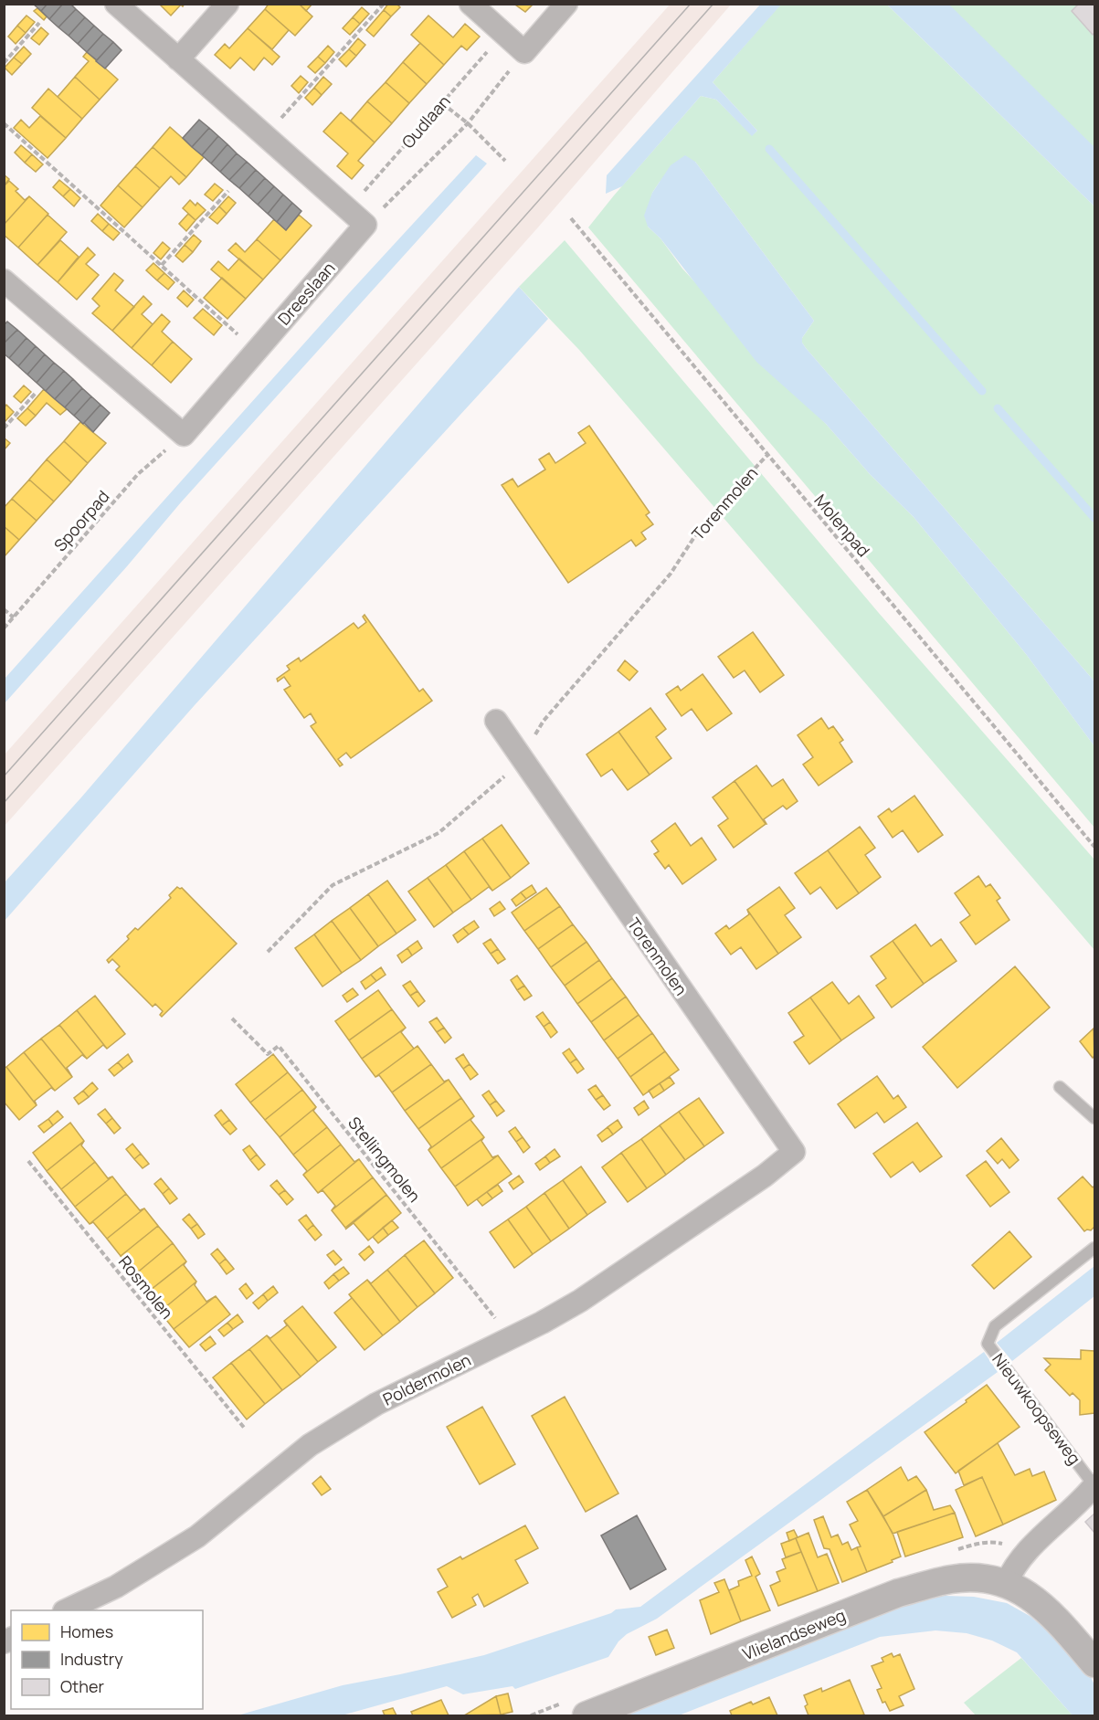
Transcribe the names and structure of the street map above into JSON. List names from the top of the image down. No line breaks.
{"streets":{"street":["Dreeslaan","Torenmolen","Poldermolen","Nieuwkoopseweg","Vlielandseweg"],"path":["Oudlaan","Spoorpad","Molenpad","Stellingmolen","Rosmolen"]},"crossings":[["Dreeslaan","Spoorpad"],["Torenmolen","Molenpad"],["Torenmolen","Poldermolen"],["Stellingmolen","Poldermolen"],["Nieuwkoopseweg","Vlielandseweg"]],"legend":["Homes","Industry","Other"]}
